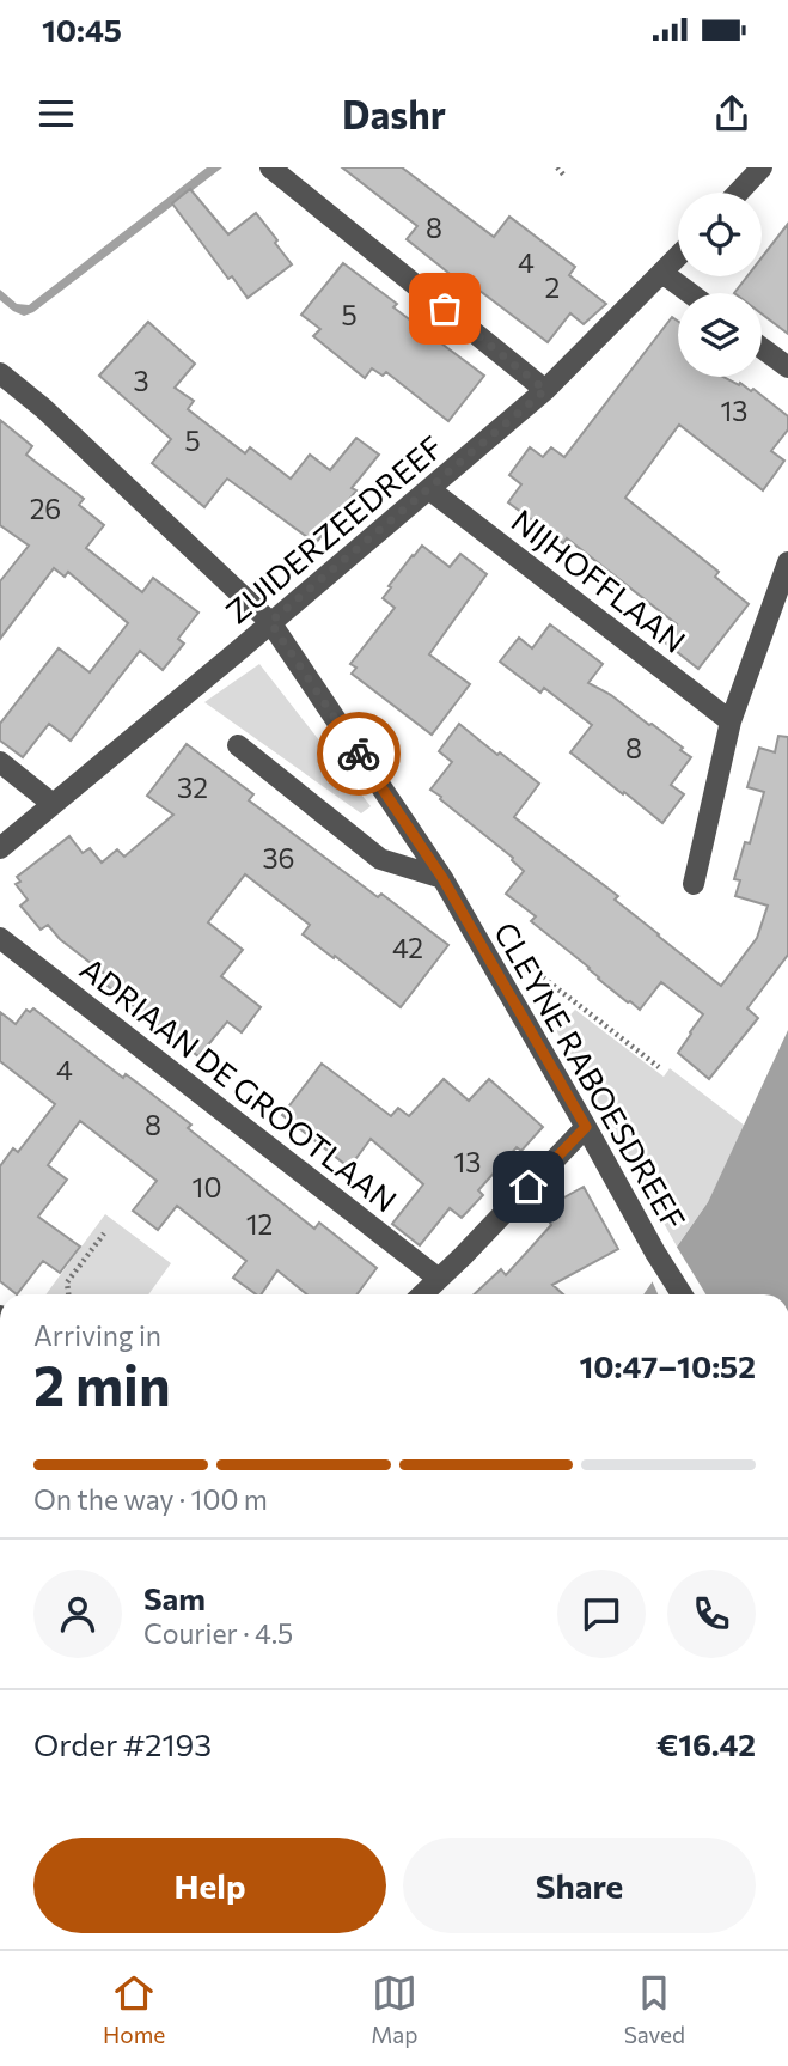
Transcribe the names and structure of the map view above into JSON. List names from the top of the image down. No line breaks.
{"streets":{"street":["ZUIDERZEEDREEF","NIJHOFFLAAN","CLEYNE RABOESDREEF","ADRIAAN DE GROOTLAAN"]},"crossings":[["ZUIDERZEEDREEF","NIJHOFFLAAN"],["ZUIDERZEEDREEF","CLEYNE RABOESDREEF"]],"house_numbers":["8","4","2","5","3","13","5","26","8","32","36","42","4","8","13","10","12"],"page":{"status":"10:45","header":"Dashr","heading":["2 min","Arriving in","10:47–10:52"],"panel":["Sam","Courier · 4.5","Order #2193","€16.42"],"bar":"On the way · 100 m","buttons":["Help","Share"],"tabs":["Home","Map","Saved"]}}
